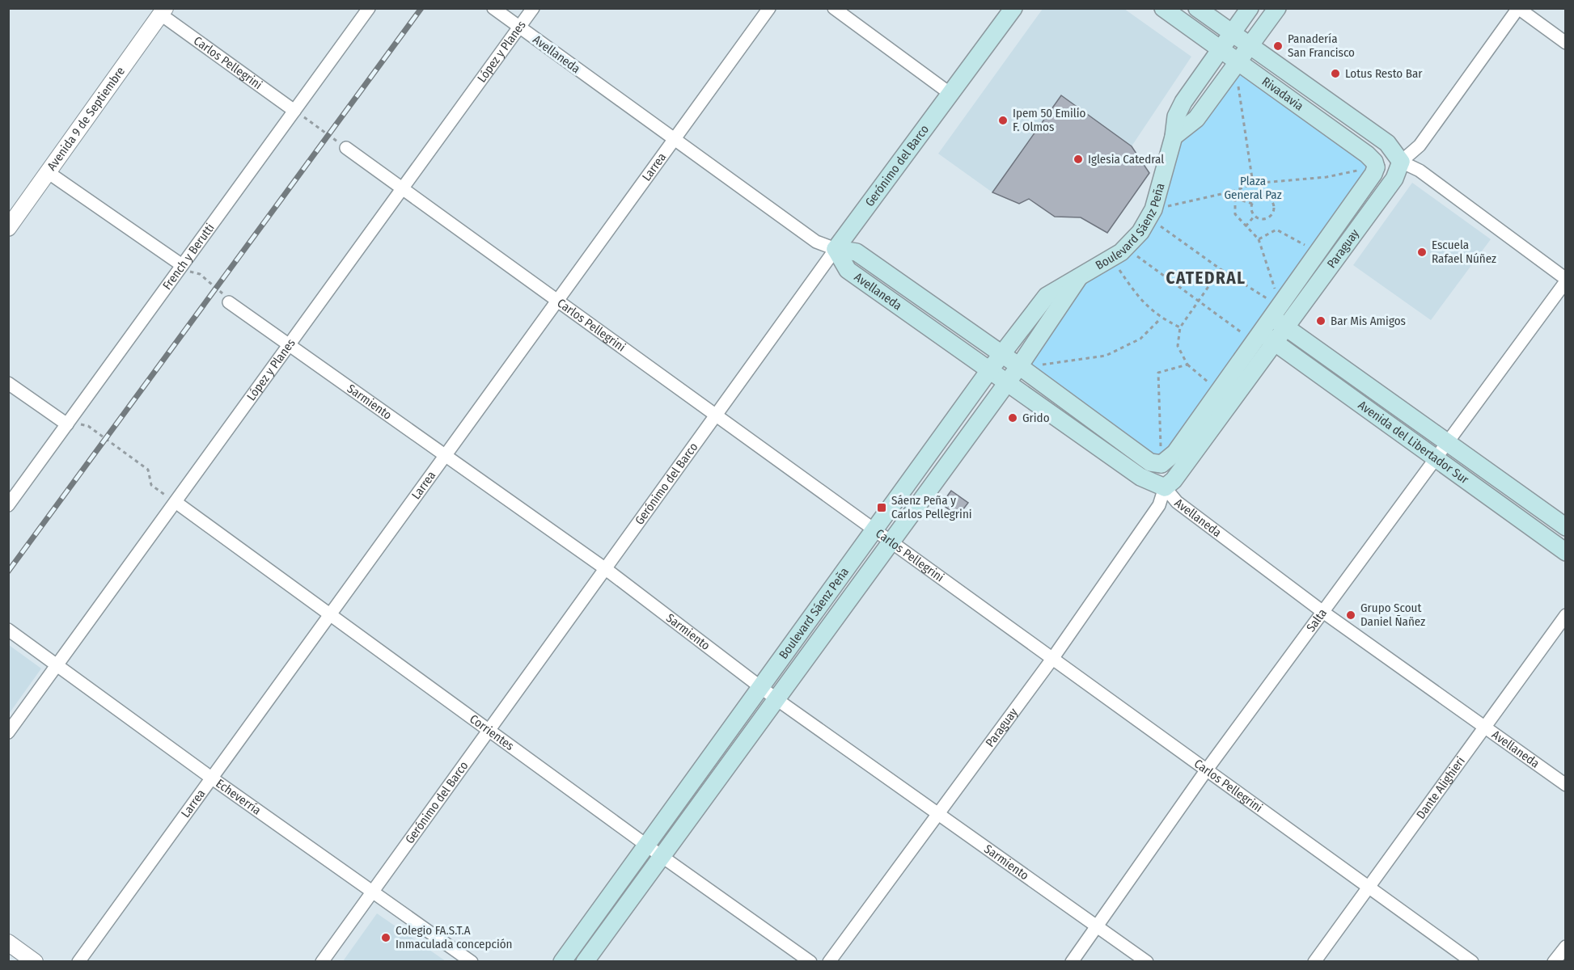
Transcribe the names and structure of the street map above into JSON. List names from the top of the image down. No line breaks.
{"streets":{"main road":["Avellaneda","Rivadavia","Gerónimo del Barco","Boulevard Sáenz Peña","Paraguay","Avenida del Libertador Sur"],"street":["López y Planes","Carlos Pellegrini","Avenida 9 de Septiembre","Larrea","French y Berutti","Sarmiento","Salta","Corrientes","Dante Alighieri","Echeverría"]},"crossings":[["López y Planes","Avellaneda"],["López y Planes","Carlos Pellegrini"],["López y Planes","Sarmiento"],["López y Planes","Corrientes"],["López y Planes","Echeverría"],["Avellaneda","Gerónimo del Barco"],["Avellaneda","Larrea"],["Avellaneda","Boulevard Sáenz Peña"],["Avellaneda","Paraguay"],["Avellaneda","Salta"],["Avellaneda","Dante Alighieri"],["Carlos Pellegrini","Avenida 9 de Septiembre"],["Carlos Pellegrini","Gerónimo del Barco"],["Carlos Pellegrini","Larrea"],["Carlos Pellegrini","Boulevard Sáenz Peña"],["Carlos Pellegrini","Paraguay"],["Carlos Pellegrini","French y Berutti"],["Carlos Pellegrini","Salta"],["Carlos Pellegrini","Dante Alighieri"],["Rivadavia","Boulevard Sáenz Peña"],["Rivadavia","Paraguay"],["Rivadavia","Salta"],["Gerónimo del Barco","Sarmiento"],["Gerónimo del Barco","Corrientes"],["Gerónimo del Barco","Echeverría"],["Larrea","Sarmiento"],["Larrea","Corrientes"],["Larrea","Echeverría"],["Boulevard Sáenz Peña","Sarmiento"],["Boulevard Sáenz Peña","Corrientes"],["Paraguay","Sarmiento"],["Paraguay","Avenida del Libertador Sur"],["Sarmiento","Salta"],["Avenida del Libertador Sur","Salta"]],"districts":["CATEDRAL"],"parks":["Plaza General Paz"],"places":{"other":["Panadería San Francisco","Lotus Resto Bar","Ipem 50 Emilio F. Olmos","Iglesia Catedral","Escuela Rafael Núñez","Bar Mis Amigos","Grido","Grupo Scout Daniel Ñañez","Colegio FA.S.T.A Inmaculada concepción"],"transit":["Sáenz Peña y Carlos Pellegrini"]}}
